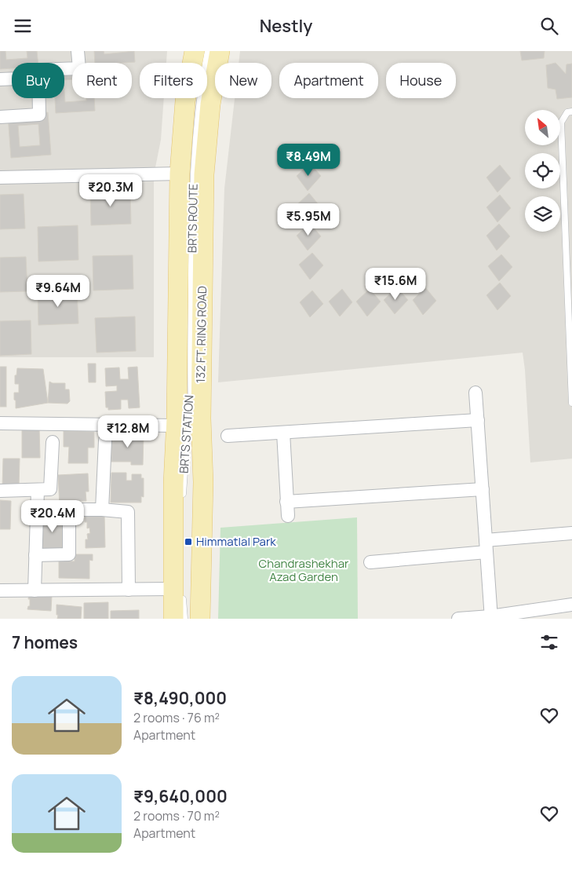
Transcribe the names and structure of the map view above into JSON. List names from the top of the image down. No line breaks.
{"streets":{"main road":["132 FT. RING ROAD"],"lane":["BRTS ROUTE","BRTS STATION"]},"crossings":[["BRTS ROUTE","BRTS STATION"]],"parks":["Chandrashekhar Azad Garden"],"places":{"transit":["Himmatlal Park"]},"north":"top left","page":{"header":"Nestly","chip":["Buy","Rent","Filters","New","Apartment","House"],"price":["₹8.49M","₹20.3M","₹5.95M","₹15.6M","₹9.64M","₹12.8M","₹20.4M"],"heading":"7 homes","list":[{"name":"₹8,490,000","note":"2 rooms · 76 m² · Apartment"},{"name":"₹9,640,000","note":"2 rooms · 70 m² · Apartment"}]}}
